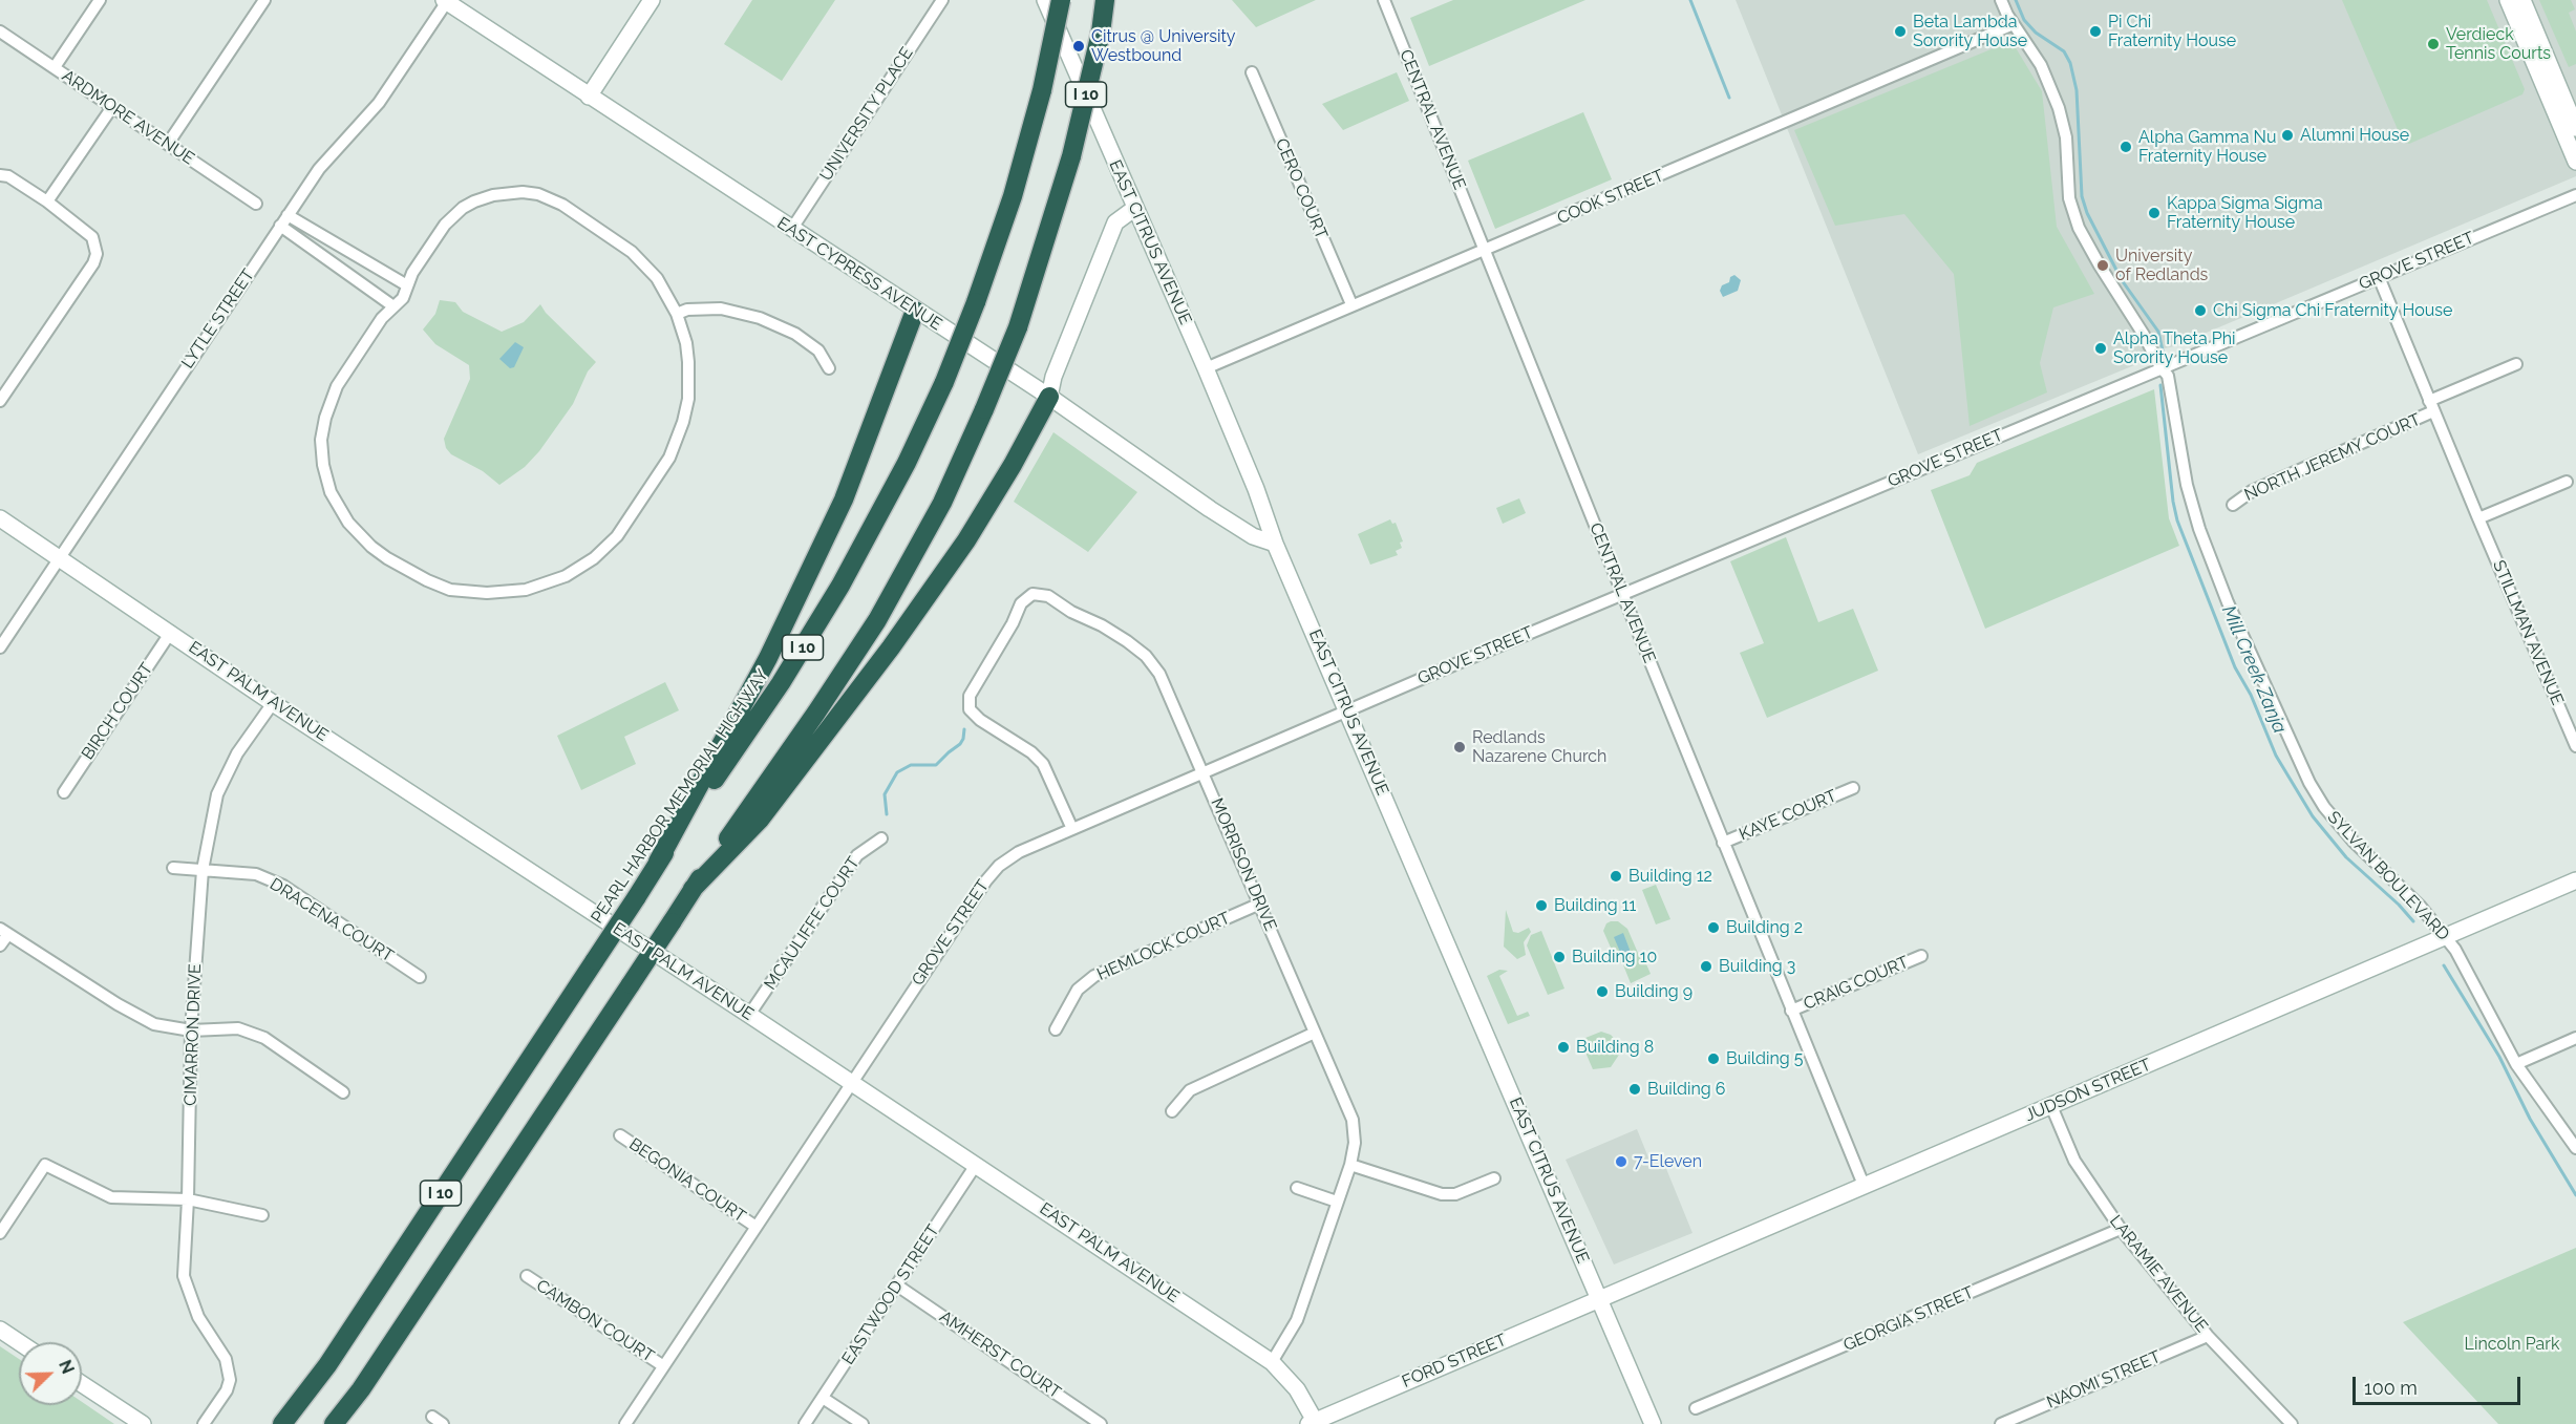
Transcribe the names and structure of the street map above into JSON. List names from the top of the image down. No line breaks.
{"streets":{"highway":["I 10","PEARL HARBOR MEMORIAL HIGHWAY"],"main road":["EAST CITRUS AVENUE","EAST CYPRESS AVENUE","EAST PALM AVENUE","JUDSON STREET","FORD STREET"],"street":["UNIVERSITY PLACE","ARDMORE AVENUE","CENTRAL AVENUE","CERO COURT","COOK STREET","GROVE STREET","LYTLE STREET","NORTH JEREMY COURT","STILLMAN AVENUE","BIRCH COURT","KAYE COURT","MORRISON DRIVE","SYLVAN BOULEVARD","DRACENA COURT","MCAULIFFE COURT","HEMLOCK COURT","CRAIG COURT","CIMARRON DRIVE","BEGONIA COURT","LARAMIE AVENUE","EASTWOOD STREET","GEORGIA STREET","CAMBON COURT","AMHERST COURT","NAOMI STREET"]},"crossings":[["UNIVERSITY PLACE","EAST CYPRESS AVENUE"],["CENTRAL AVENUE","COOK STREET"],["CENTRAL AVENUE","GROVE STREET"],["CENTRAL AVENUE","KAYE COURT"],["CENTRAL AVENUE","CRAIG COURT"],["CENTRAL AVENUE","JUDSON STREET"],["CERO COURT","COOK STREET"],["COOK STREET","EAST CITRUS AVENUE"],["COOK STREET","SYLVAN BOULEVARD"],["EAST CITRUS AVENUE","GROVE STREET"],["EAST CITRUS AVENUE","EAST CYPRESS AVENUE"],["EAST CITRUS AVENUE","JUDSON STREET"],["EAST CITRUS AVENUE","FORD STREET"],["GROVE STREET","STILLMAN AVENUE"],["GROVE STREET","EAST PALM AVENUE"],["GROVE STREET","MORRISON DRIVE"],["GROVE STREET","SYLVAN BOULEVARD"],["GROVE STREET","BEGONIA COURT"],["GROVE STREET","CAMBON COURT"],["EAST CYPRESS AVENUE","LYTLE STREET"],["LYTLE STREET","EAST PALM AVENUE"],["NORTH JEREMY COURT","STILLMAN AVENUE"],["EAST PALM AVENUE","BIRCH COURT"],["EAST PALM AVENUE","MORRISON DRIVE"],["EAST PALM AVENUE","MCAULIFFE COURT"],["EAST PALM AVENUE","CIMARRON DRIVE"],["EAST PALM AVENUE","EASTWOOD STREET"],["EAST PALM AVENUE","FORD STREET"],["MORRISON DRIVE","HEMLOCK COURT"],["SYLVAN BOULEVARD","JUDSON STREET"],["DRACENA COURT","CIMARRON DRIVE"],["JUDSON STREET","LARAMIE AVENUE"],["JUDSON STREET","FORD STREET"],["LARAMIE AVENUE","GEORGIA STREET"],["LARAMIE AVENUE","NAOMI STREET"],["EASTWOOD STREET","AMHERST COURT"]],"water":["Mill Creek Zanja"],"parks":["Lincoln Park"],"places":["Beta Lambda Sorority House","Pi Chi Fraternity House","Verdieck Tennis Courts","Citrus @ University Westbound","Alumni House","Alpha Gamma Nu Fraternity House","Kappa Sigma Sigma Fraternity House","University of Redlands","Chi Sigma Chi Fraternity House","Alpha Theta Phi Sorority House","Redlands Nazarene Church","Building 12","Building 11","Building 2","Building 10","Building 3","Building 9","Building 8","Building 5","Building 6","7-Eleven"],"scale_bar":"100 m","north":"top right"}
